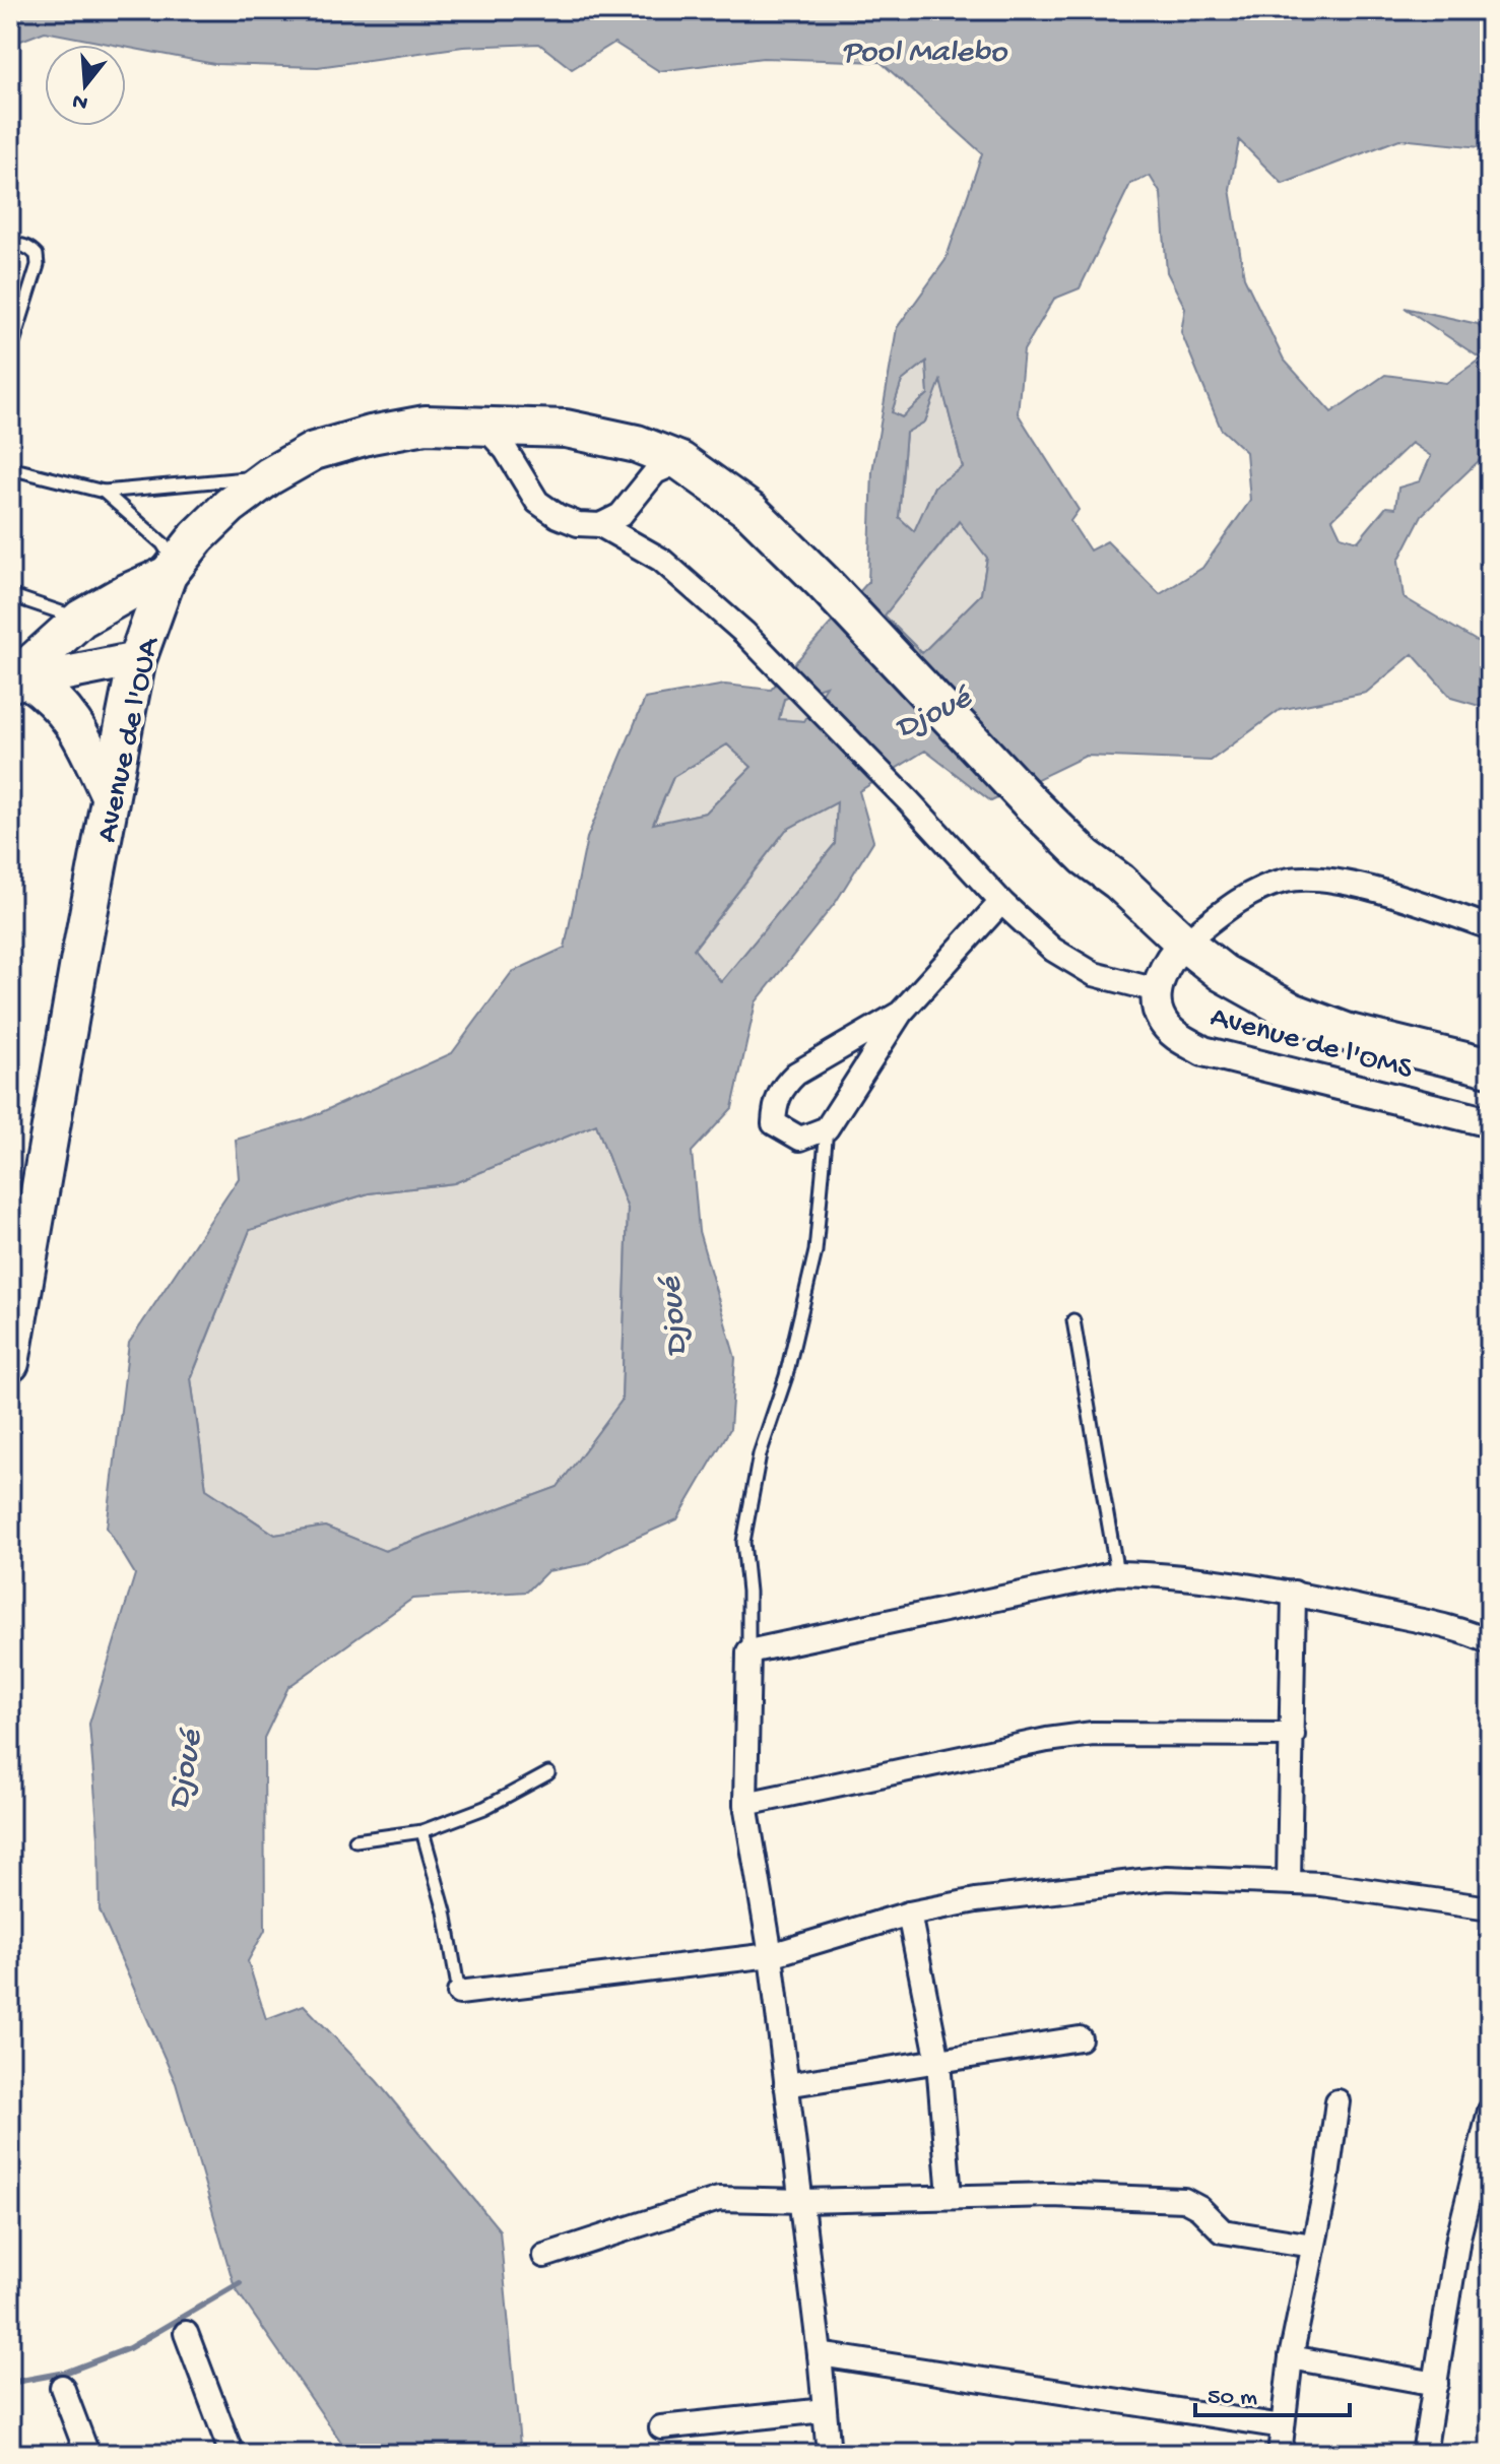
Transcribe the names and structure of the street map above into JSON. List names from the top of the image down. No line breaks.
{"streets":{"main road":["Avenue de l'OUA"],"street":["Avenue de l'OMS"]},"water":["Pool Malebo","Djoué"],"scale_bar":"50 m","north":"bottom"}
